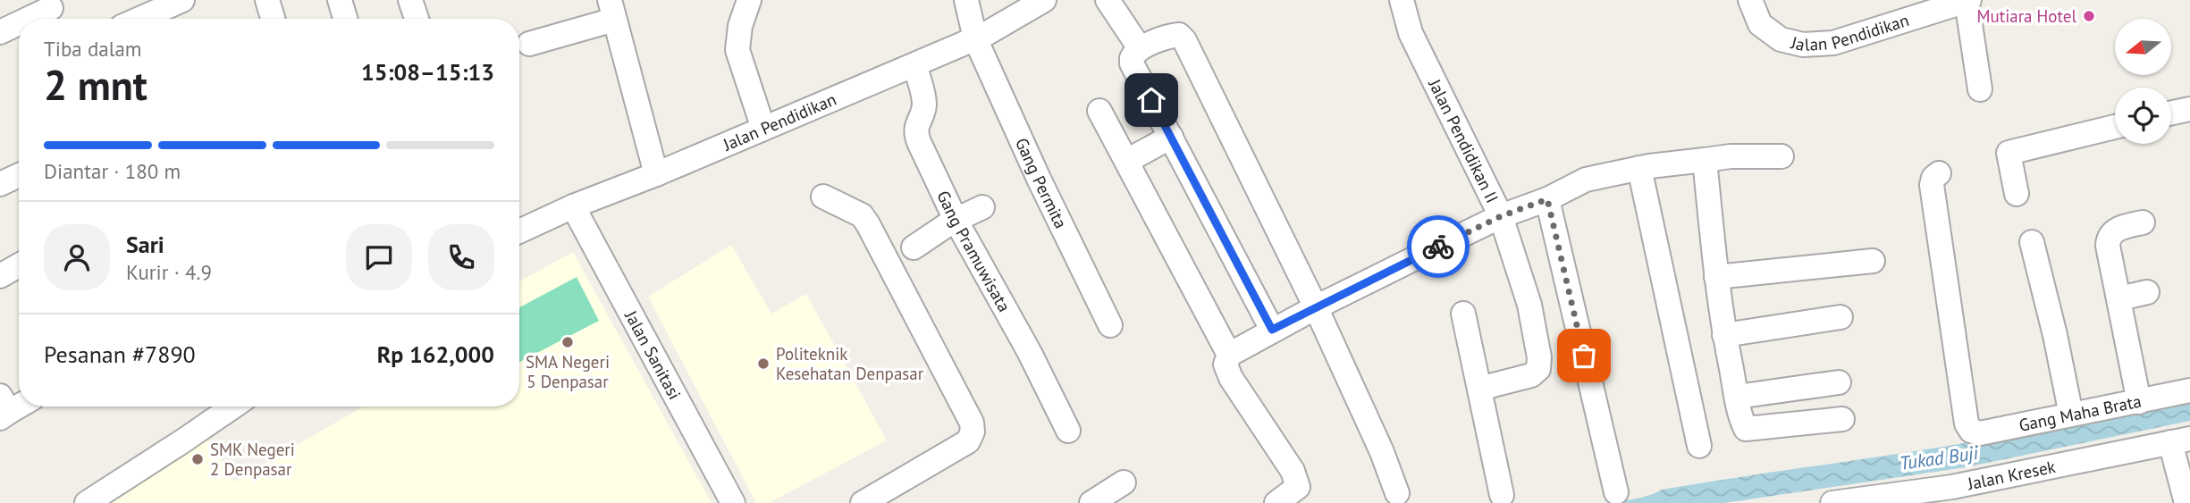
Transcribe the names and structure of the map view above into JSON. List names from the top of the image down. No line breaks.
{"streets":{"street":["Jalan Pendidikan","Jalan Pendidikan II","Gang Permita","Gang Pramuwisata","Jalan Sanitasi","Gang Maha Brata","Jalan Kresek"]},"crossings":[["Jalan Pendidikan","Gang Permita"],["Jalan Pendidikan","Gang Pramuwisata"],["Jalan Pendidikan","Jalan Sanitasi"]],"water":["Tukad Buji"],"places":["Mutiara Hotel","SMA Negeri 5 Denpasar","Politeknik Kesehatan Denpasar","SMK Negeri 2 Denpasar"],"north":"left","page":{"heading":["2 mnt","Tiba dalam","15:08–15:13"],"panel":["Sari","Kurir · 4.9","Pesanan #7890","Rp 162,000"],"bar":"Diantar · 180 m"}}
